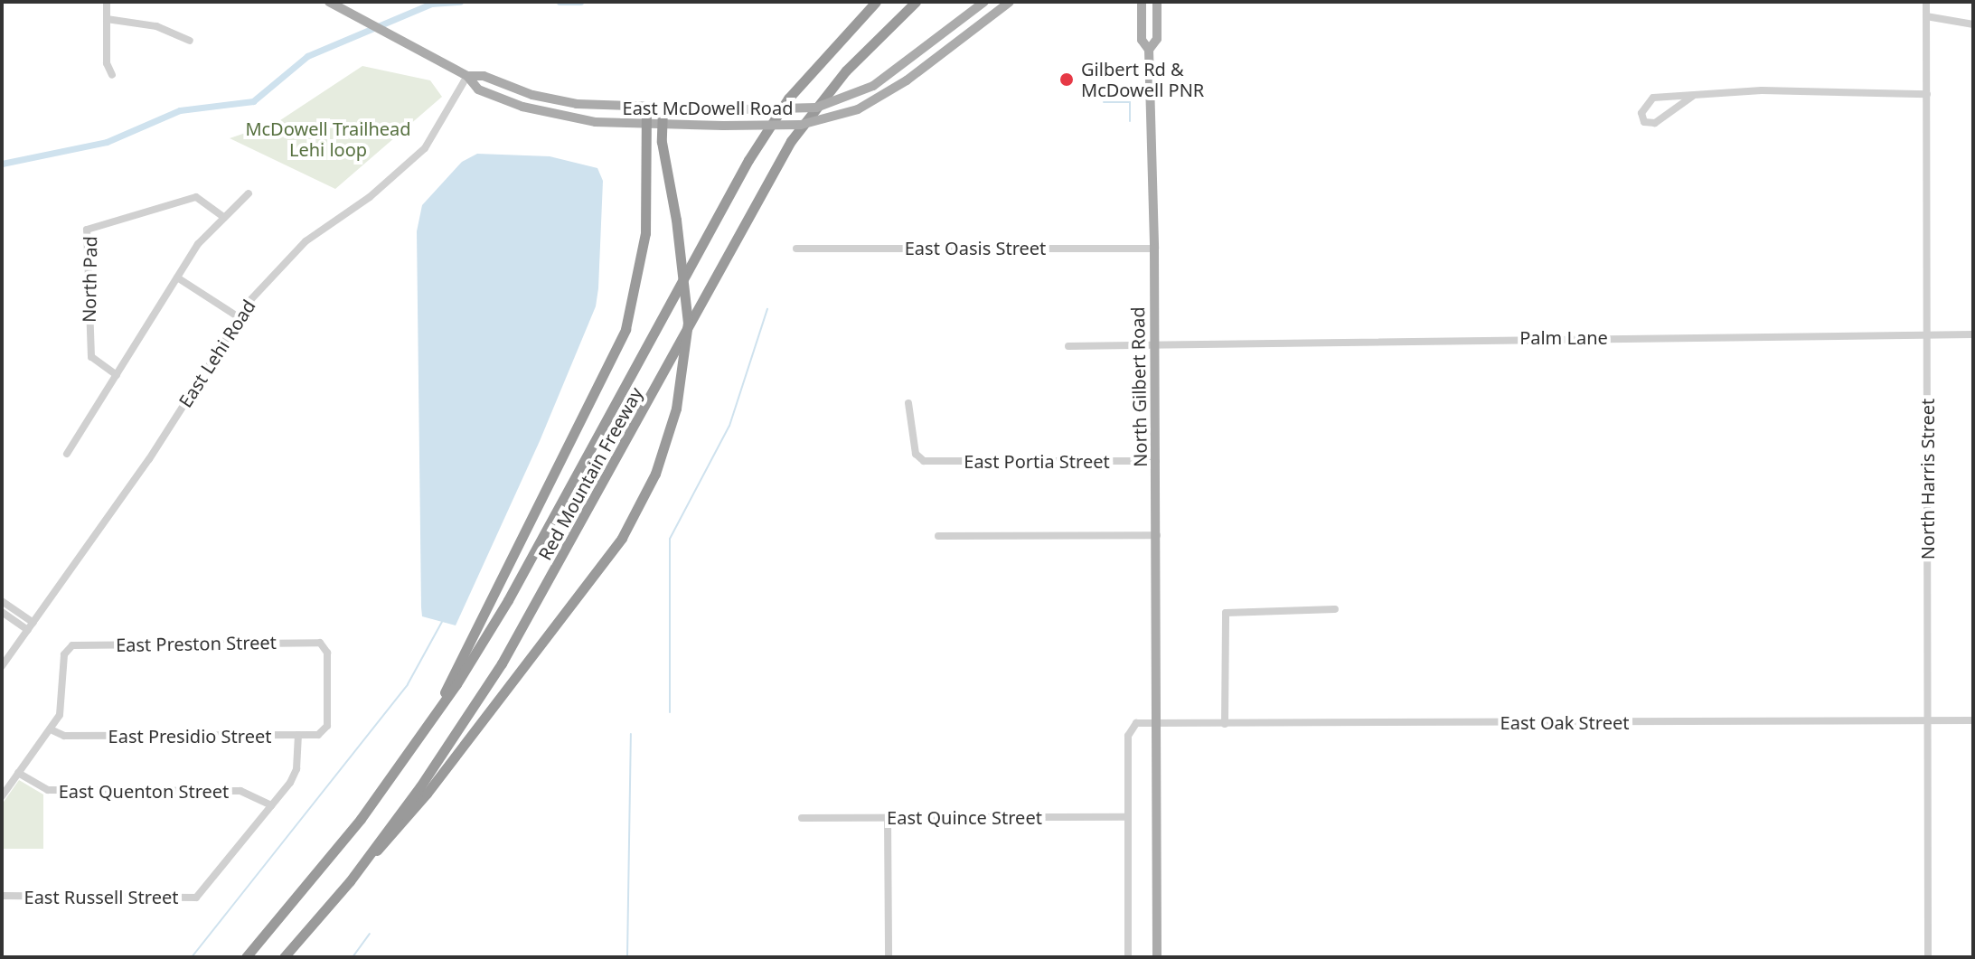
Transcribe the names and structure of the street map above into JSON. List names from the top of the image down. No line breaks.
{"streets":{"highway":["Red Mountain Freeway"],"main road":["East McDowell Road","North Gilbert Road"],"street":["East Oasis Street","North Pad","Palm Lane","East Lehi Road","East Portia Street","North Harris Street","East Preston Street","East Oak Street","East Presidio Street","East Quenton Street","East Quince Street","East Russell Street"]},"crossings":[["East McDowell Road","East Lehi Road"],["East Oasis Street","North Gilbert Road"],["Palm Lane","North Gilbert Road"],["Palm Lane","North Harris Street"],["North Gilbert Road","East Portia Street"],["North Gilbert Road","East Oak Street"],["North Harris Street","East Oak Street"],["East Preston Street","East Presidio Street"],["East Quenton Street","East Russell Street"]],"parks":["McDowell Trailhead Lehi loop"],"places":["Gilbert Rd & McDowell PNR"]}
